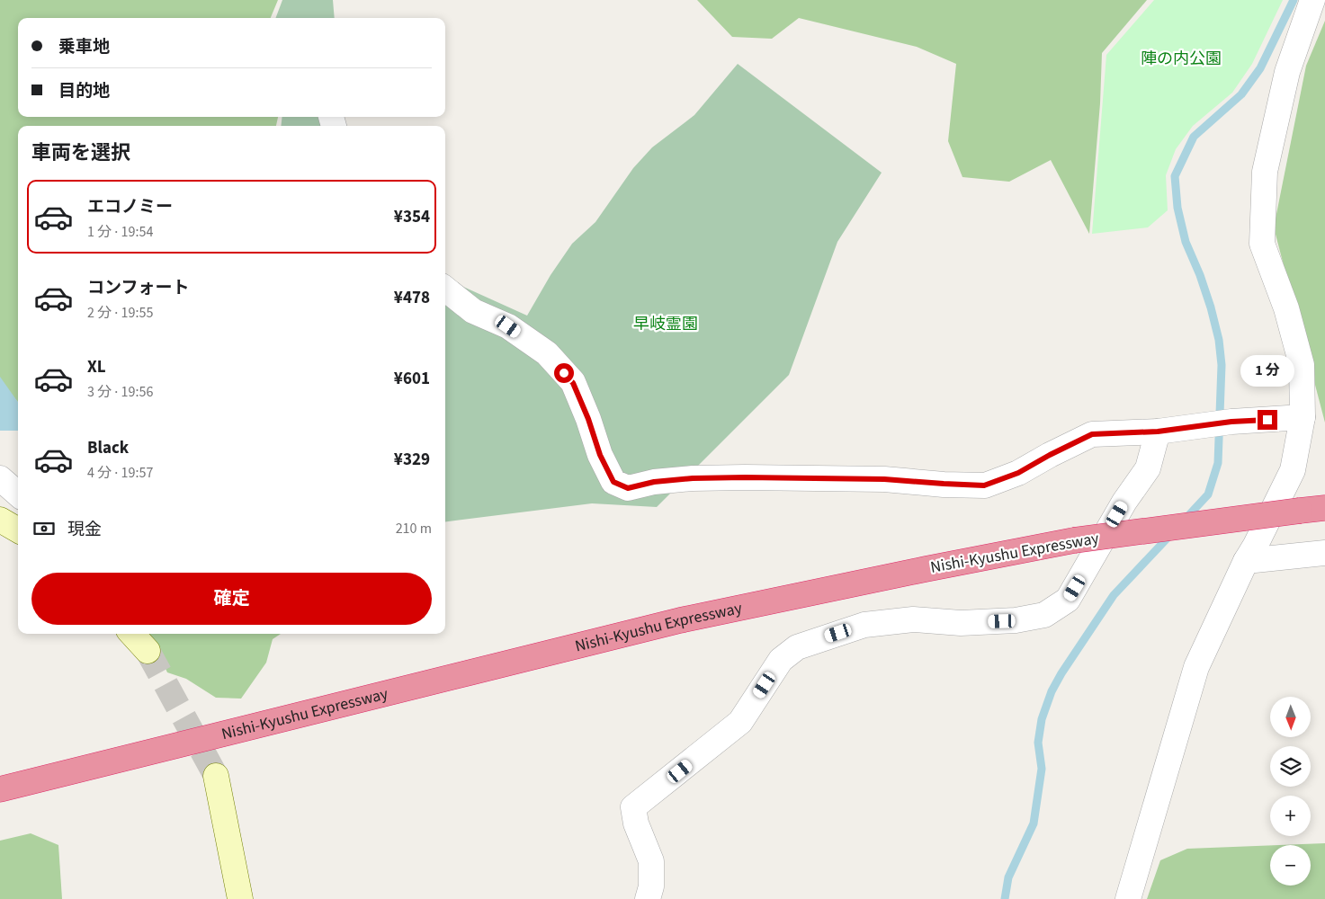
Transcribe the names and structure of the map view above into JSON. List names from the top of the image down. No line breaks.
{"streets":{"highway":["Nishi-Kyushu Expressway"]},"parks":["陣の内公園","早岐霊園"],"north":"bottom","page":{"banner":["乗車地","目的地"],"heading":"車両を選択","list":[{"name":"エコノミー","note":"1 分 · 19:54","value":"¥354"},{"name":"コンフォート","note":"2 分 · 19:55","value":"¥478"},{"name":"XL","note":"3 分 · 19:56","value":"¥601"},{"name":"Black","note":"4 分 · 19:57","value":"¥329"}],"bubble":"1 分","pay":["現金","210 m"],"buttons":"確定","map_buttons":["+","−"]}}
